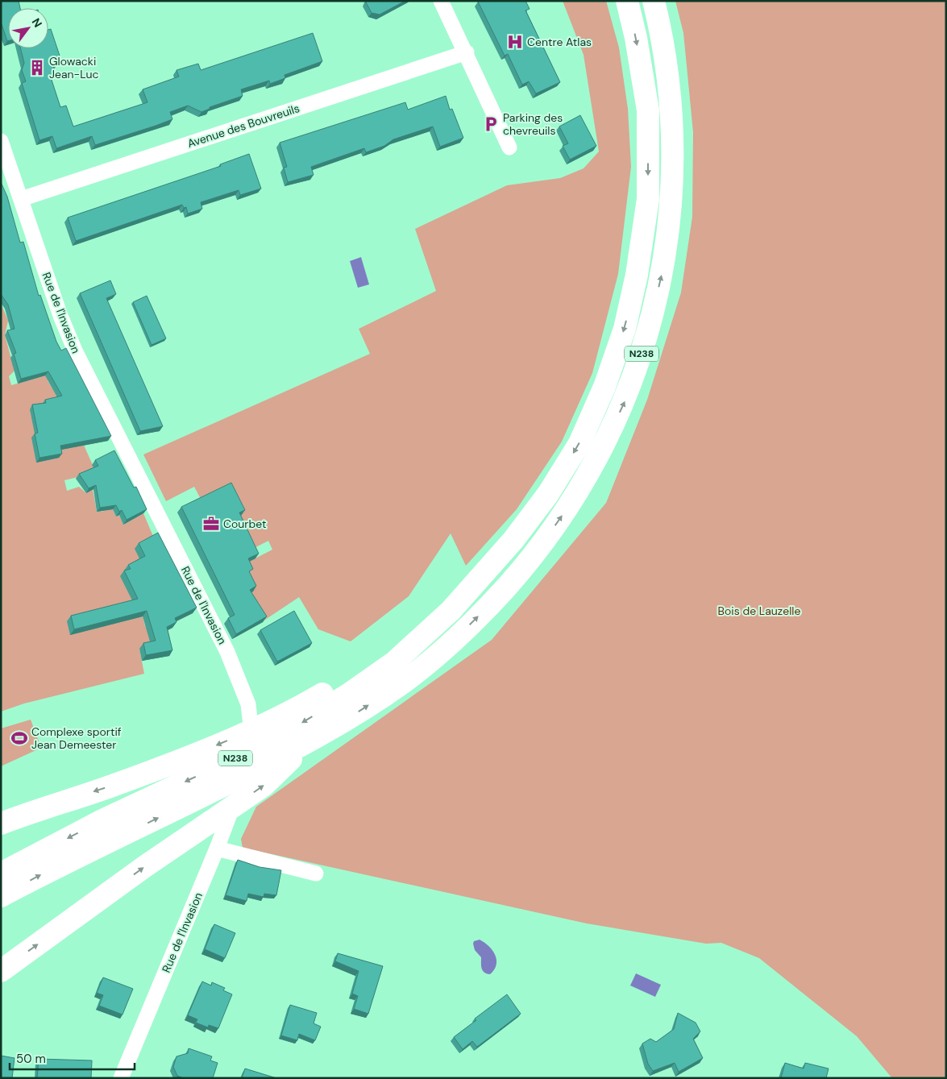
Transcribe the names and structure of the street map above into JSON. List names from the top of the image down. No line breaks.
{"streets":{"highway":["N238"],"street":["Avenue des Bouvreuils","Rue de l'Invasion"]},"crossings":[["Avenue des Bouvreuils","Rue de l'Invasion"]],"parks":["Bois de Lauzelle"],"places":{"hospital":["Centre Atlas"],"building":["Glowacki Jean-Luc"],"parking":["Parking des chevreuils"],"office":["Courbet"],"sports":["Complexe sportif Jean Demeester"]},"scale_bar":"50 m","north":"top right"}
